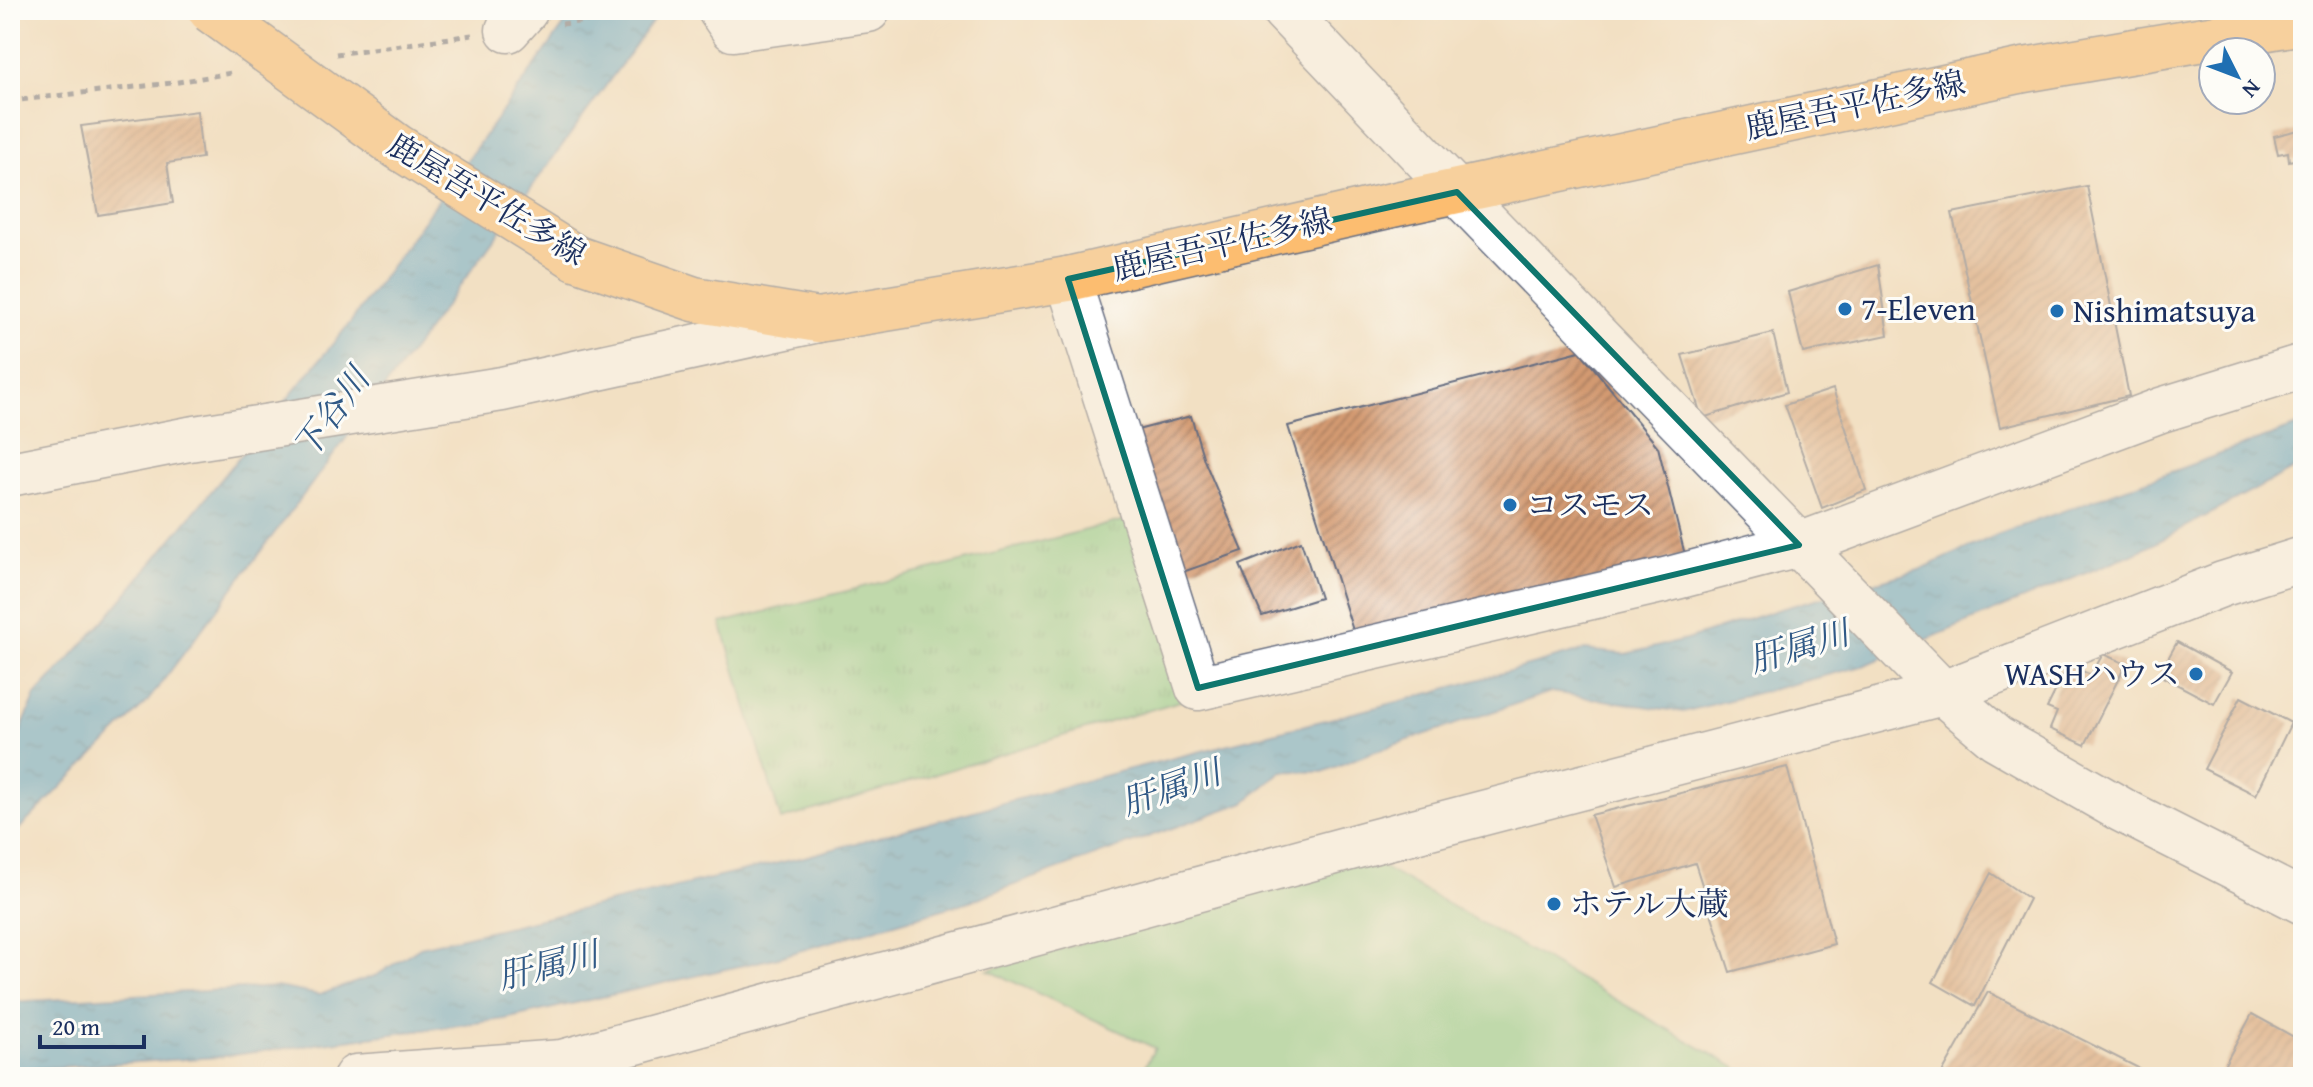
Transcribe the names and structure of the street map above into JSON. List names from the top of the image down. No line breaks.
{"streets":{"main road":["鹿屋吾平佐多線"]},"water":["下谷川","肝属川"],"places":["7-Eleven","Nishimatsuya","コスモス","WASHハウス","ホテル大蔵"],"scale_bar":"20 m","north":"bottom right"}
